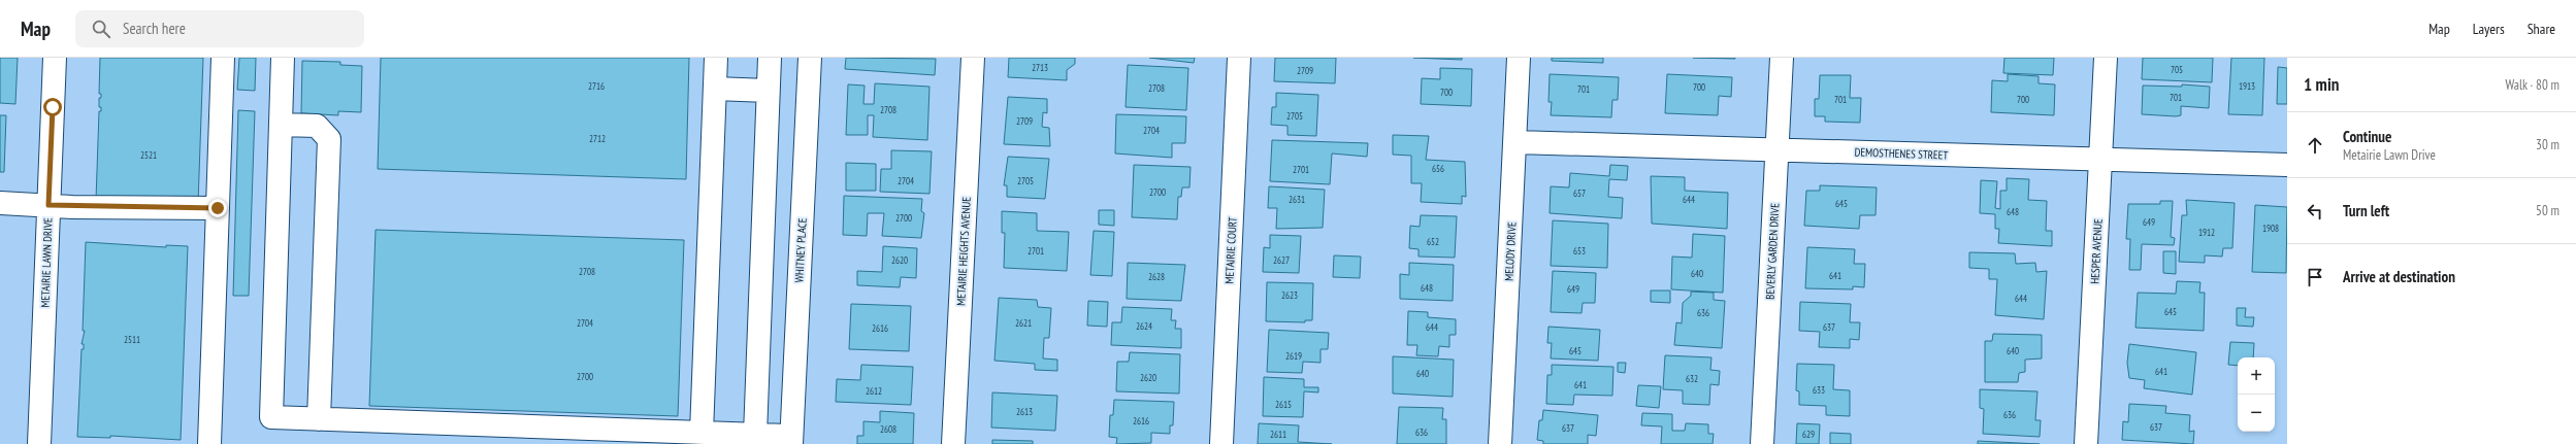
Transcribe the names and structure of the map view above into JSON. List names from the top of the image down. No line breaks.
{"streets":{"street":["DEMOSTHENES STREET","WHITNEY PLACE","METAIRIE COURT","METAIRIE HEIGHTS AVENUE","MELODY DRIVE","BEVERLY GARDEN DRIVE","HESPER AVENUE","METAIRIE LAWN DRIVE"]},"crossings":[["DEMOSTHENES STREET","MELODY DRIVE"],["DEMOSTHENES STREET","BEVERLY GARDEN DRIVE"],["DEMOSTHENES STREET","HESPER AVENUE"]],"house_numbers":["2713","705","2709","2716","1913","700","2708","701","700","701","701","700","2708","2705","2709","2704","2712","2521","656","2701","2704","2705","2700","657","2631","644","645","648","2700","649","1908","1912","652","2701","653","2620","2627","2708","640","641","2628","648","649","2623","644","645","636","2704","2621","2624","644","637","2616","2511","645","640","2619","641","640","2700","2620","632","641","633","2612","2615","2613","636","2616","637","637","2608","636","2611","629"],"page":{"header":"Map","search":"Search here","nav":["Map","Layers","Share"],"heading":["1 min","Walk · 80 m"],"list":[["Continue","Metairie Lawn Drive","30 m"],["Turn left","50 m"],"Arrive at destination"],"map_buttons":["+","−"]}}
